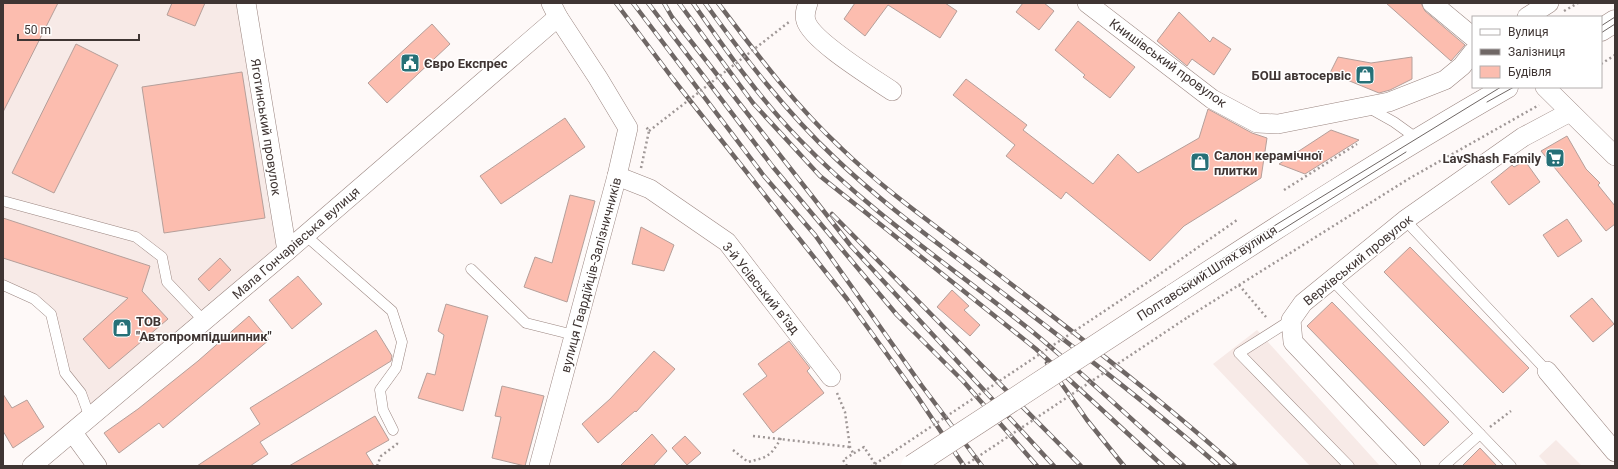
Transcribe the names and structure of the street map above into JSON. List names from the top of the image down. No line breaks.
{"streets":{"main road":["Полтавський Шлях вулиця"],"street":["Книшівський провулок","Яготинський провулок","Мала Гончарівська вулиця","Верхівський провулок","вулиця Гвардійців-Залізничників","3-й Усівський в’їзд"]},"crossings":[["Яготинський провулок","Мала Гончарівська вулиця"],["Мала Гончарівська вулиця","вулиця Гвардійців-Залізничників"],["вулиця Гвардійців-Залізничників","3-й Усівський в’їзд"]],"places":{"public building":["Євро Експрес"],"shop":["БОШ автосервіс","Салон керамічної плитки","ТОВ \"Автопромпідшипник\""],"supermarket":["LavShash Family"]},"legend":["Вулиця","Залізниця","Будівля"],"scale_bar":"50 m"}
